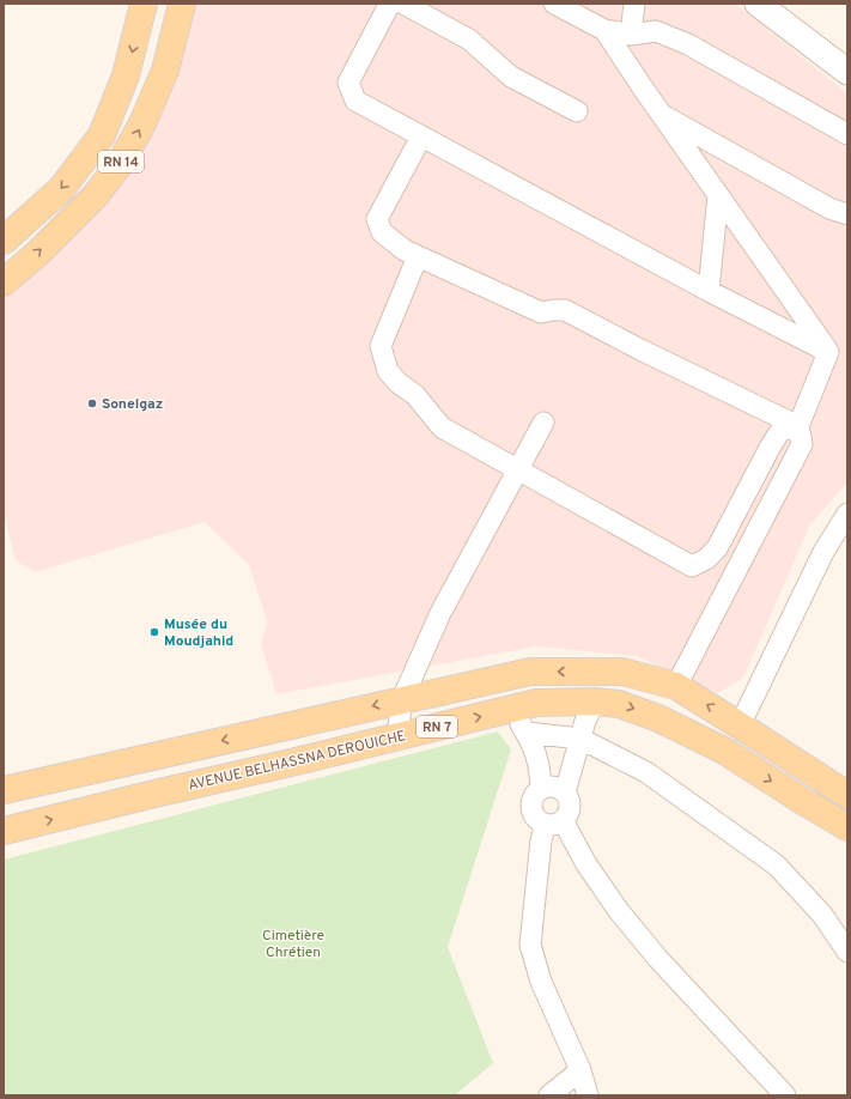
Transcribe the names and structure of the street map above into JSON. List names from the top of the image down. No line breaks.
{"streets":{"main road":["RN 14","RN 7","AVENUE BELHASSNA DEROUICHE"]},"parks":["Cimetière Chrétien"],"places":["Sonelgaz","Musée du Moudjahid"]}
